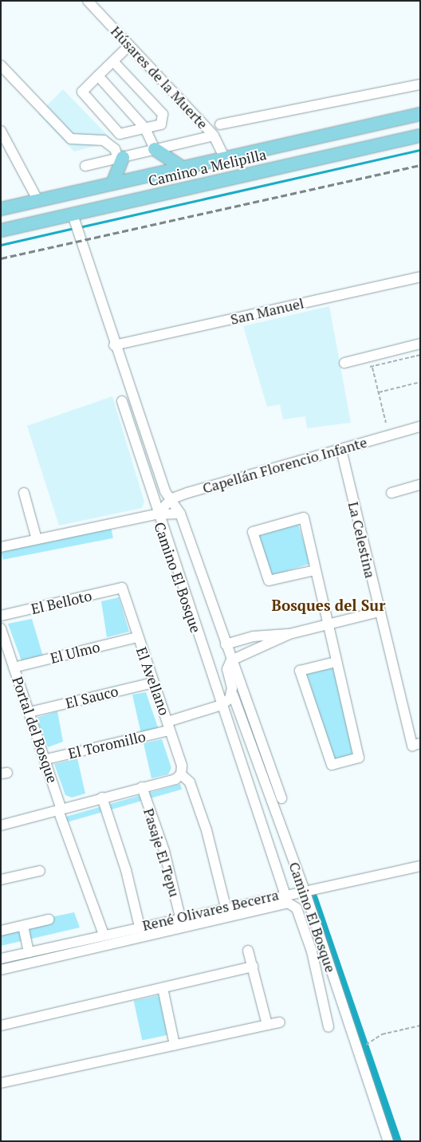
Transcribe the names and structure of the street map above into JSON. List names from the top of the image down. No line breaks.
{"streets":{"main road":["Camino a Melipilla"],"street":["Húsares de la Muerte","San Manuel","Capellán Florencio Infante","La Celestina","Camino El Bosque","El Belloto","El Ulmo","El Avellano","El Sauco","Portal del Bosque","El Toromillo","Pasaje El Tepu","René Olivares Becerra"]},"crossings":[["Húsares de la Muerte","Camino a Melipilla"],["Camino a Melipilla","Camino El Bosque"],["San Manuel","Camino El Bosque"],["Capellán Florencio Infante","La Celestina"],["Capellán Florencio Infante","Camino El Bosque"],["Camino El Bosque","El Toromillo"],["Camino El Bosque","René Olivares Becerra"],["El Belloto","El Avellano"],["El Ulmo","El Avellano"],["El Ulmo","Portal del Bosque"],["El Avellano","El Sauco"],["El Avellano","El Toromillo"],["El Sauco","Portal del Bosque"],["Portal del Bosque","El Toromillo"],["Portal del Bosque","René Olivares Becerra"],["Pasaje El Tepu","René Olivares Becerra"]],"districts":["Bosques del Sur"]}
